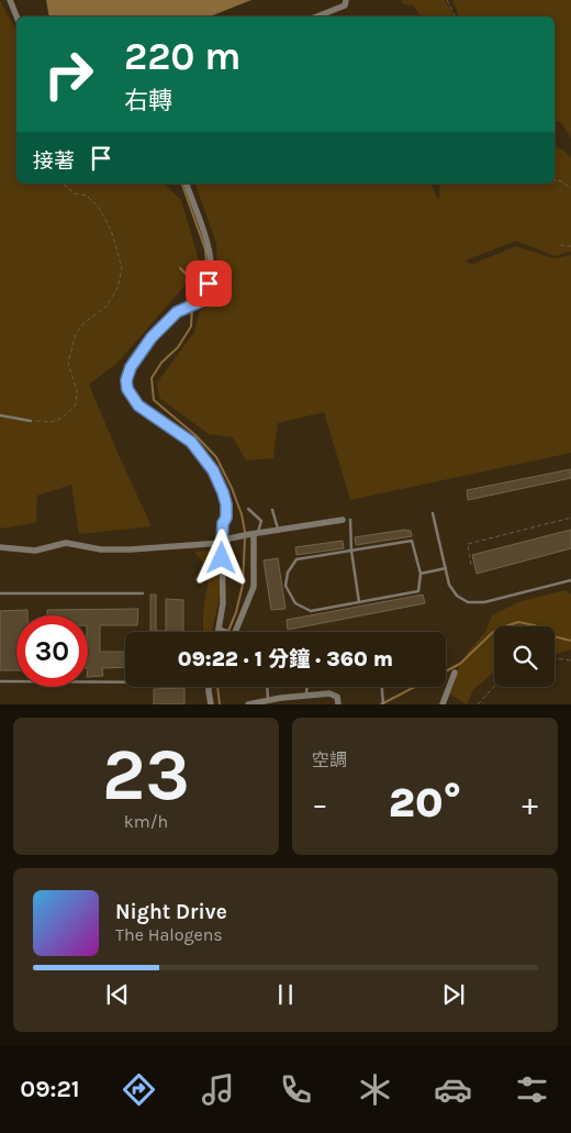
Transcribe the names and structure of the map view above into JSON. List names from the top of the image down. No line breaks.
{"page":{"turn":["220 m","右轉"],"then":"接著","limit":"30","trip":"09:22 · 1 分鐘 · 360 m","tile":[["23","km/h"],"空調"],"heat":["−","20°","+"],"song":["Night Drive","The Halogens"],"tabs":"09:21"}}
